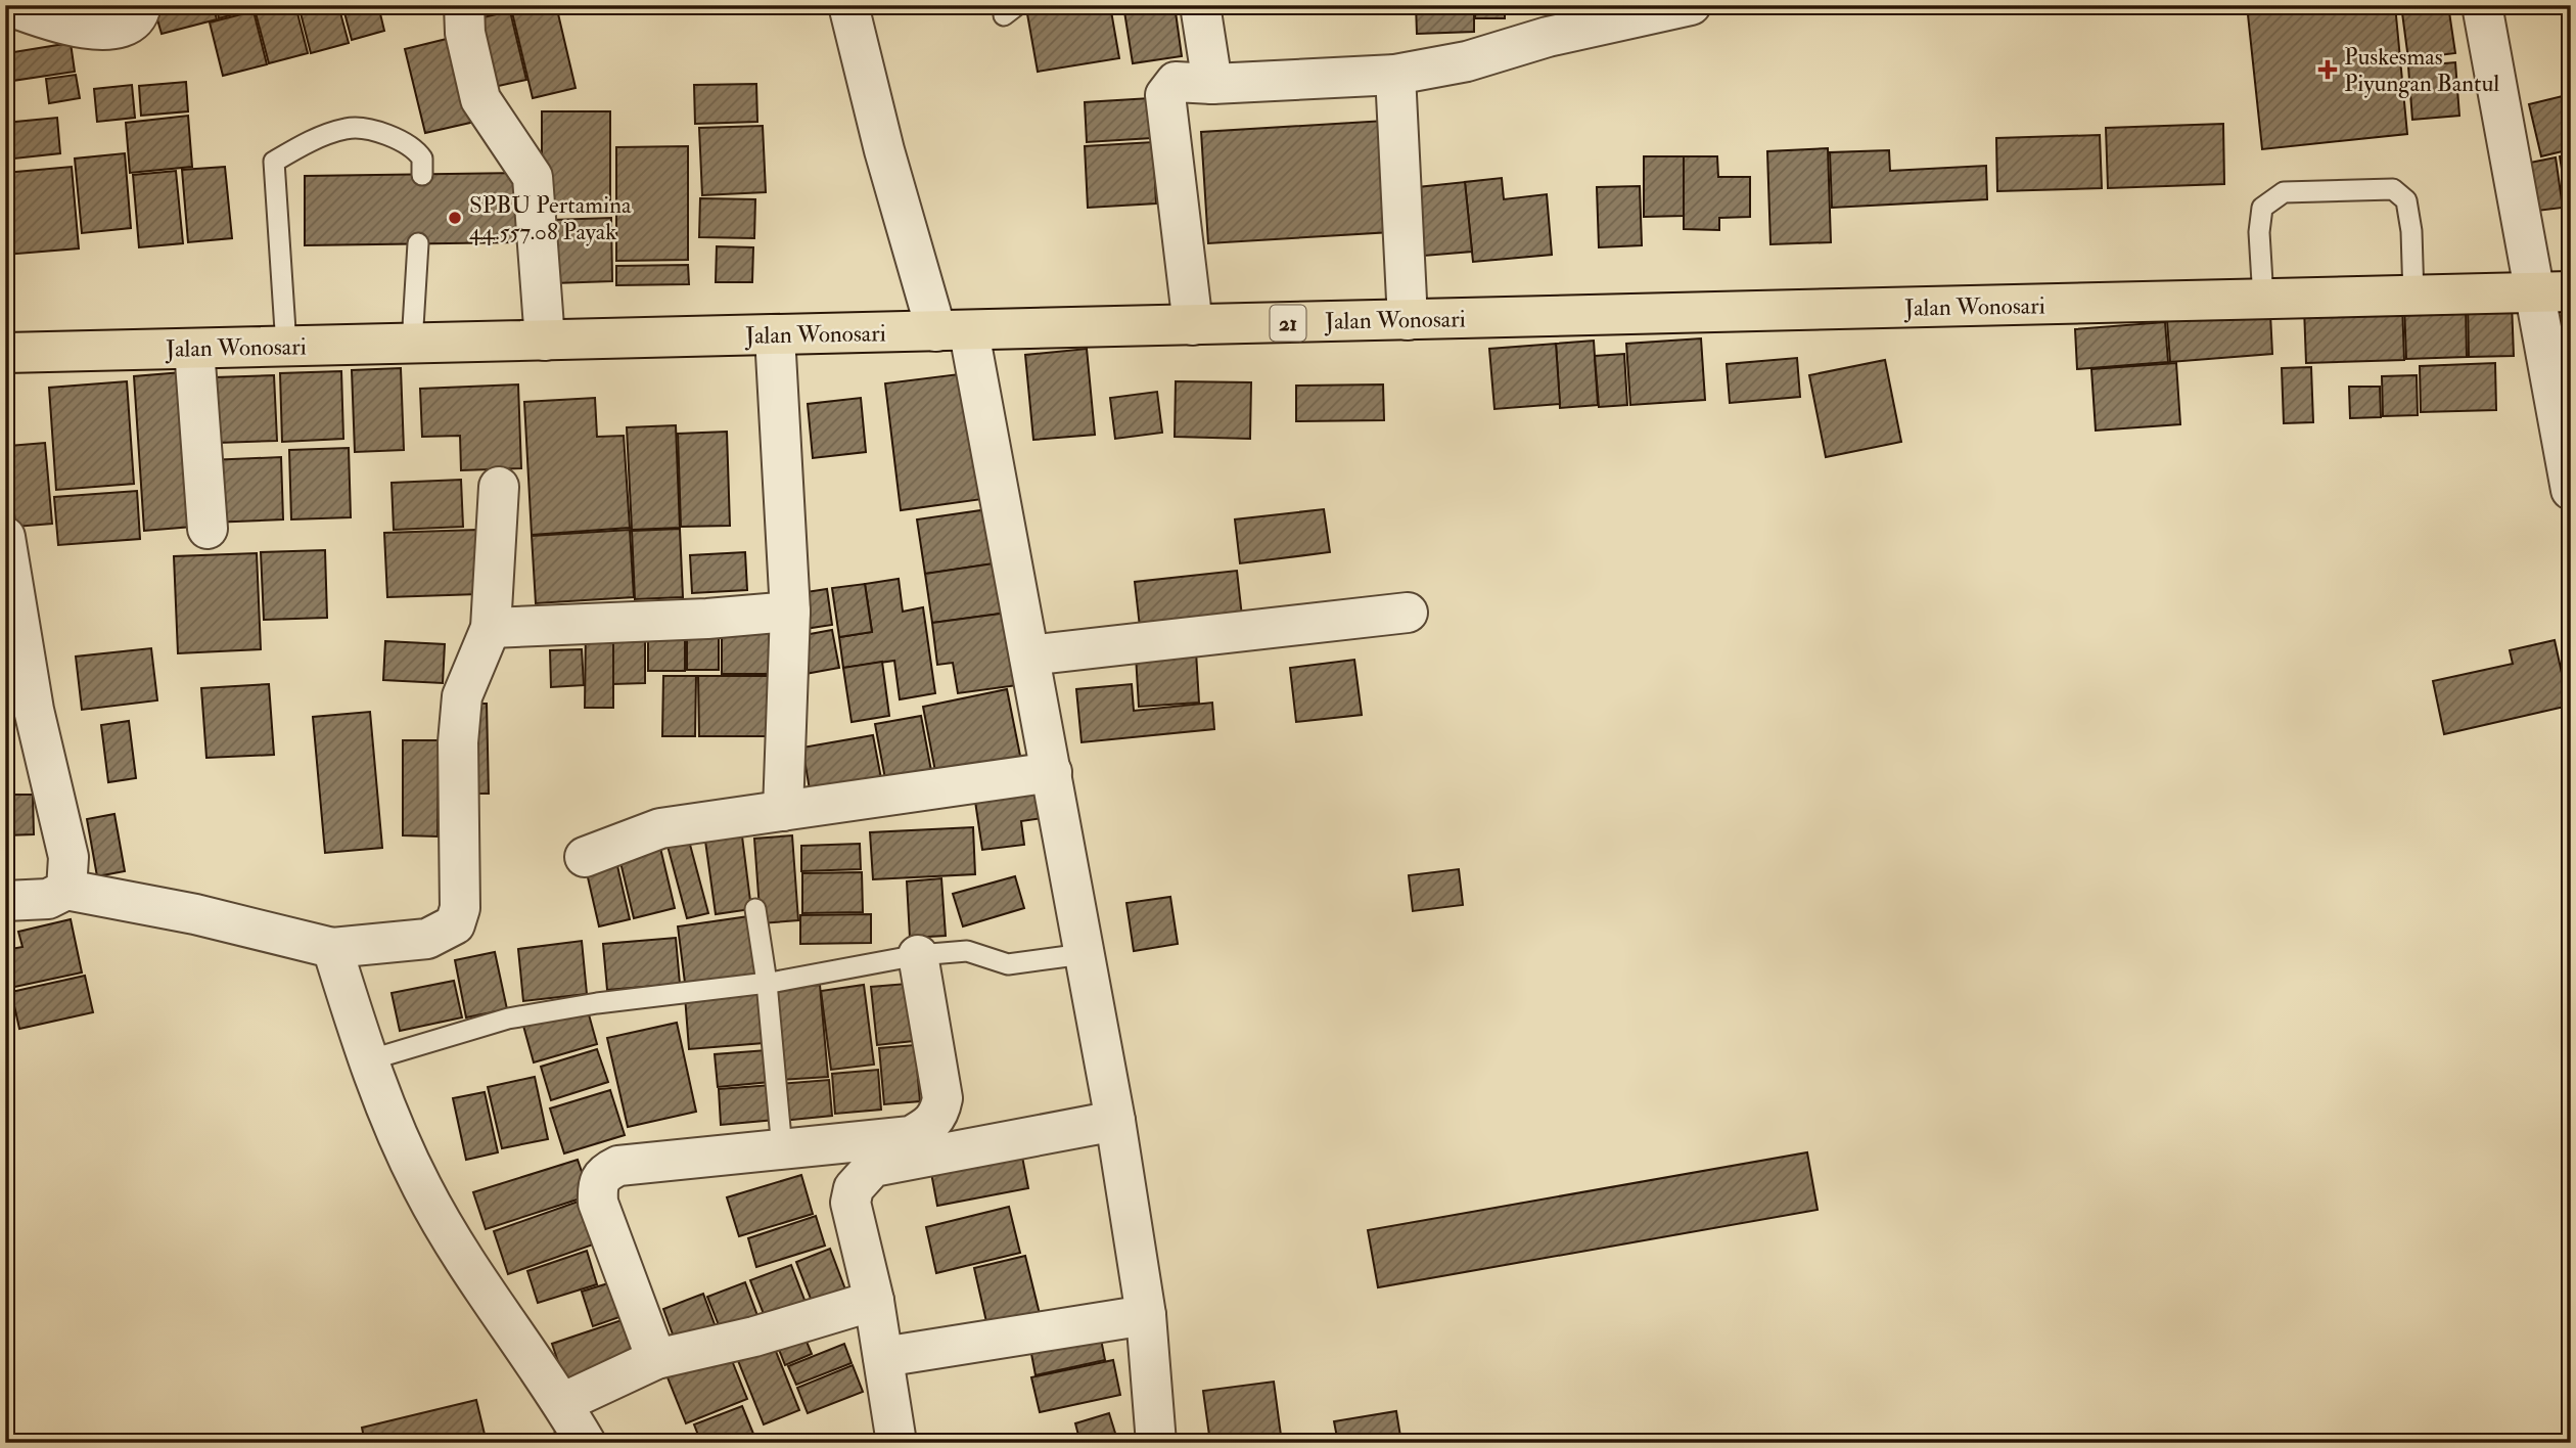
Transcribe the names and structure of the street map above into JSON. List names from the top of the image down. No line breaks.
{"streets":{"highway":["Jalan Wonosari","21"]},"places":{"health":["Puskesmas Piyungan Bantul"],"other":["SPBU Pertamina 44.557.08 Payak"]}}
